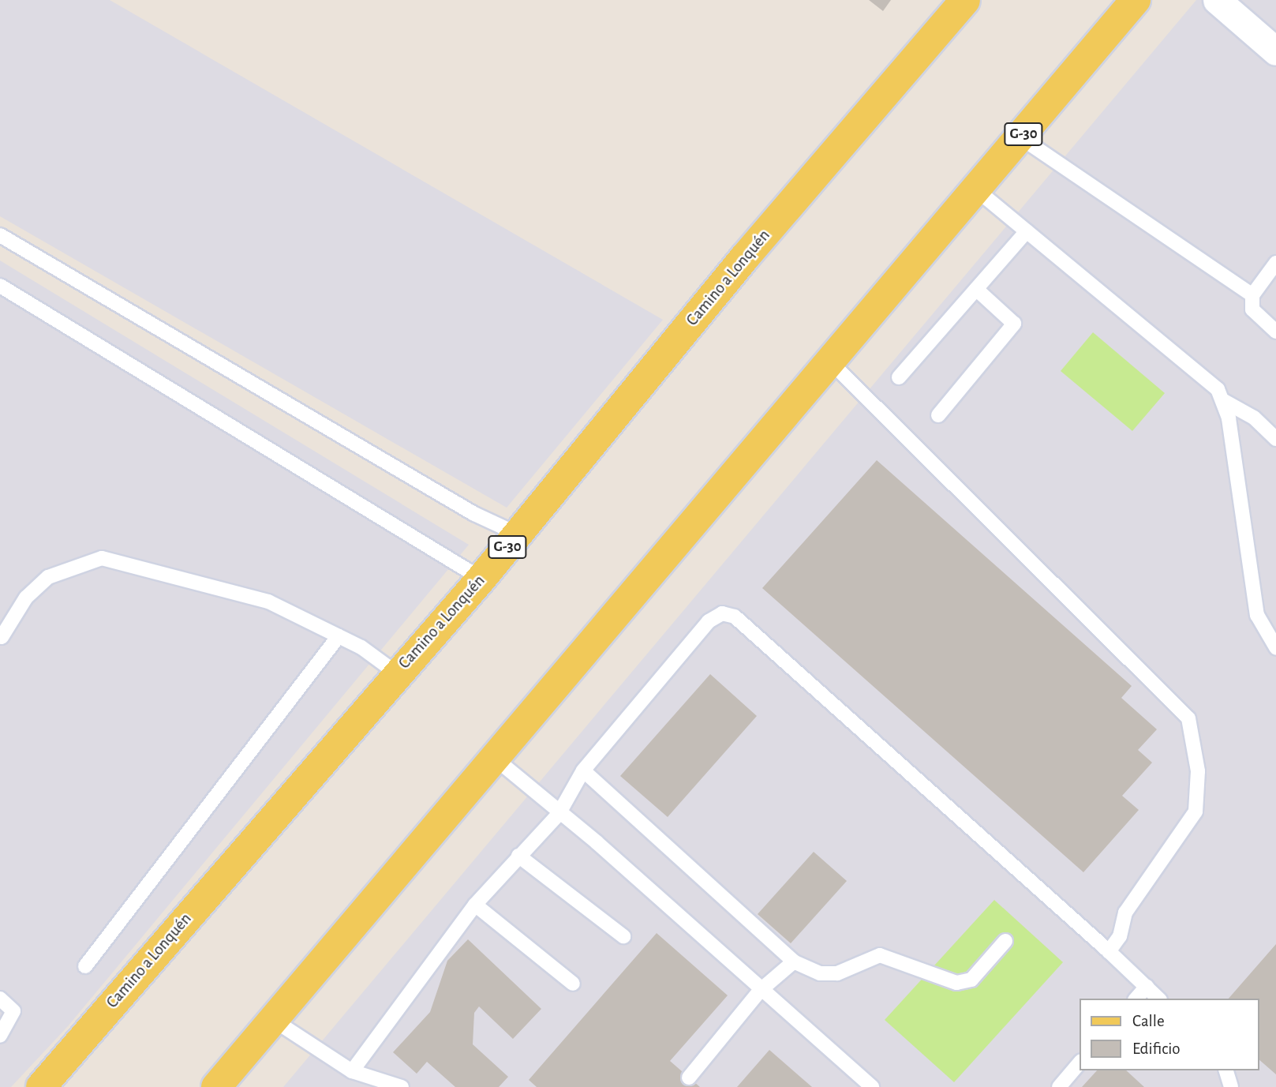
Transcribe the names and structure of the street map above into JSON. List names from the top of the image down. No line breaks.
{"streets":{"main road":["G-30","Camino a Lonquén"]},"legend":["Calle","Edificio"]}
